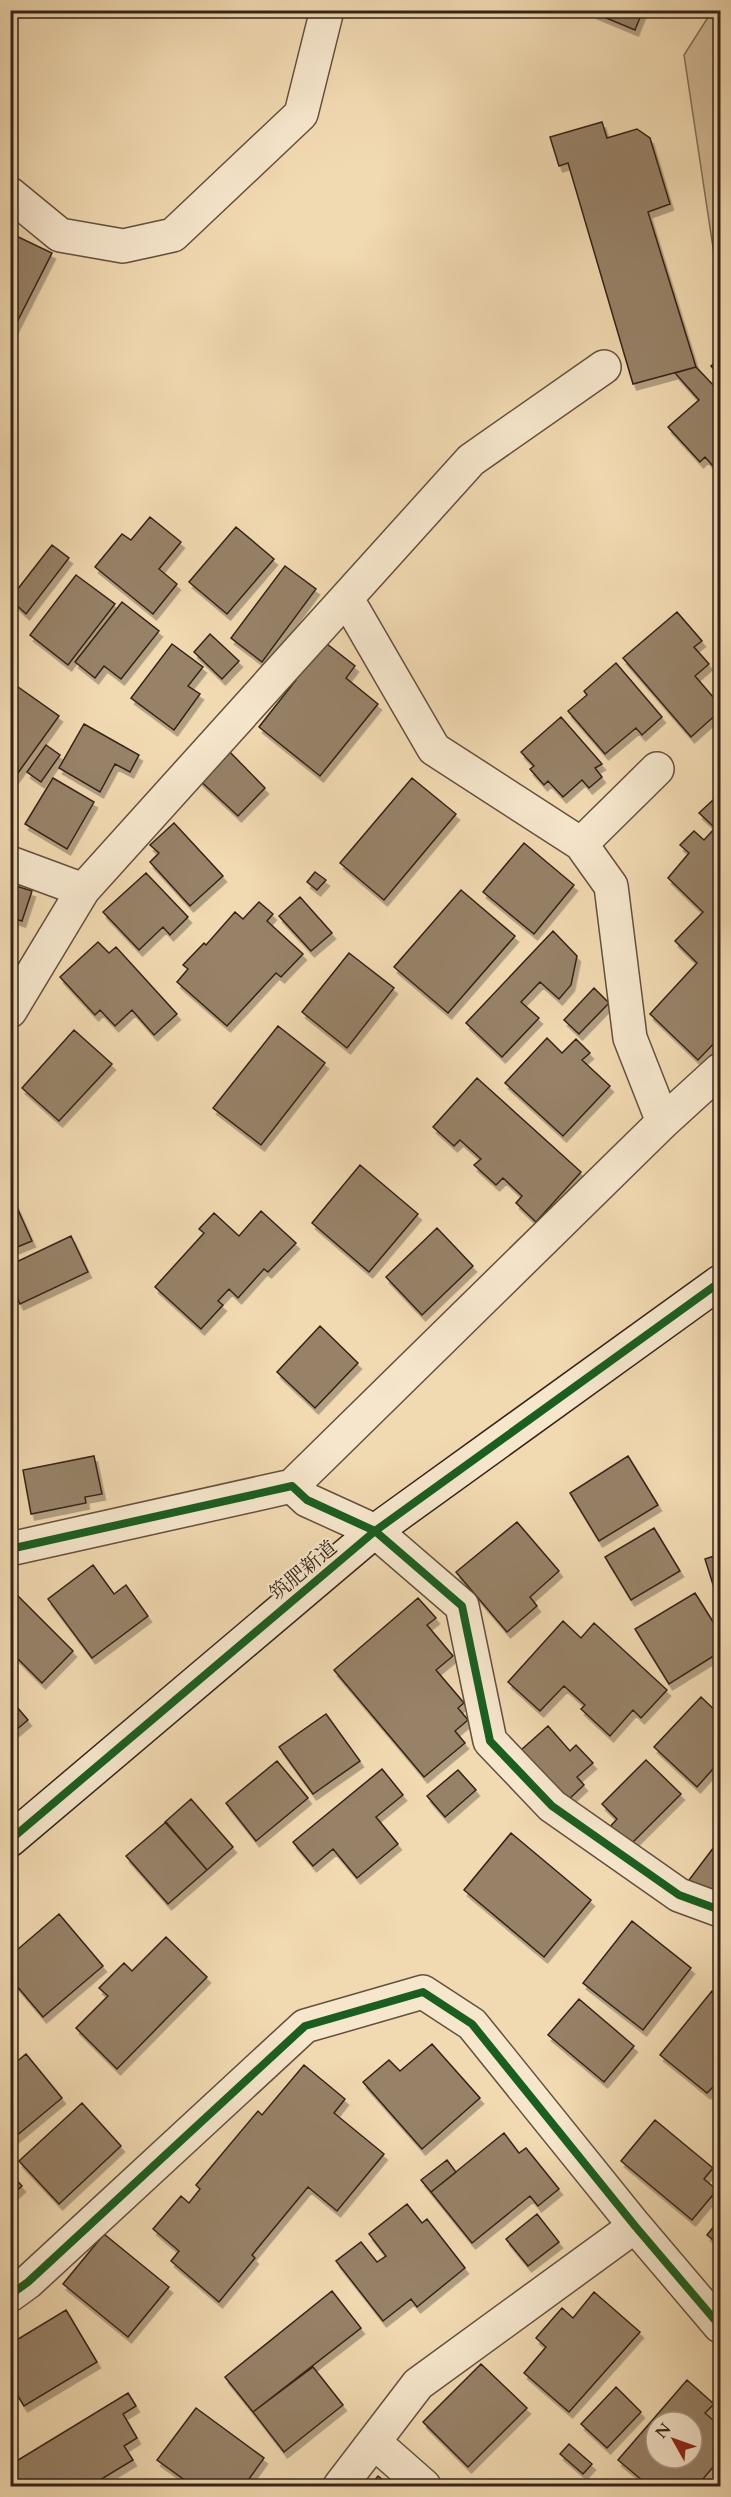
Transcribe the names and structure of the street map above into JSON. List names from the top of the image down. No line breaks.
{"streets":{"street":["筑肥新道"]},"north":"top left"}
